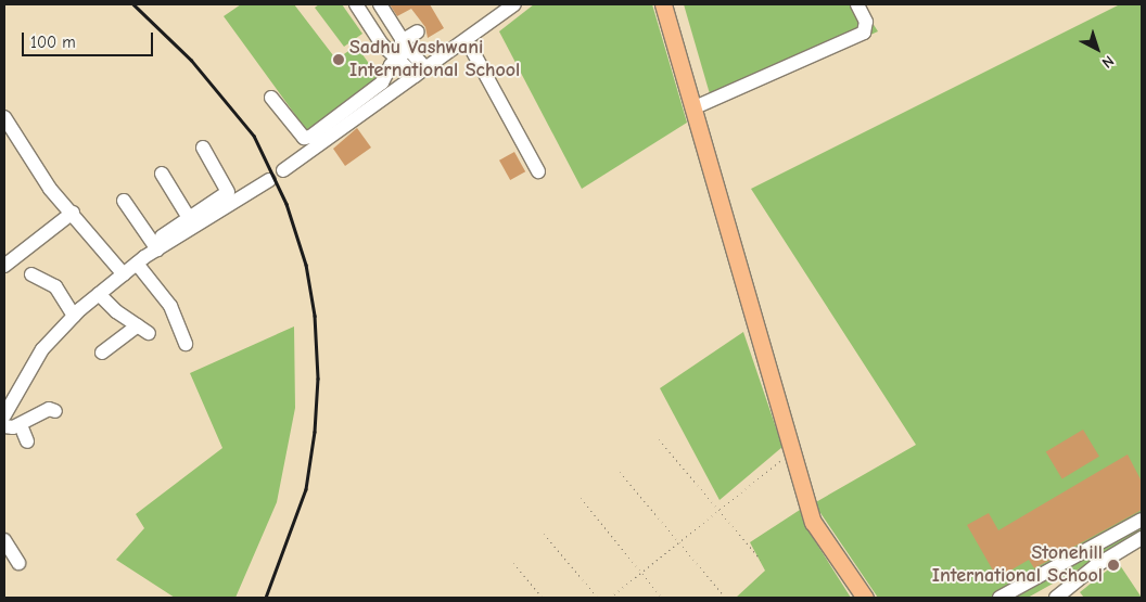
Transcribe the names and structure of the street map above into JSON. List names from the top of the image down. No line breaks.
{"places":["Sadhu Vashwani International School","Stonehill International School"],"scale_bar":"100 m","north":"bottom right"}
